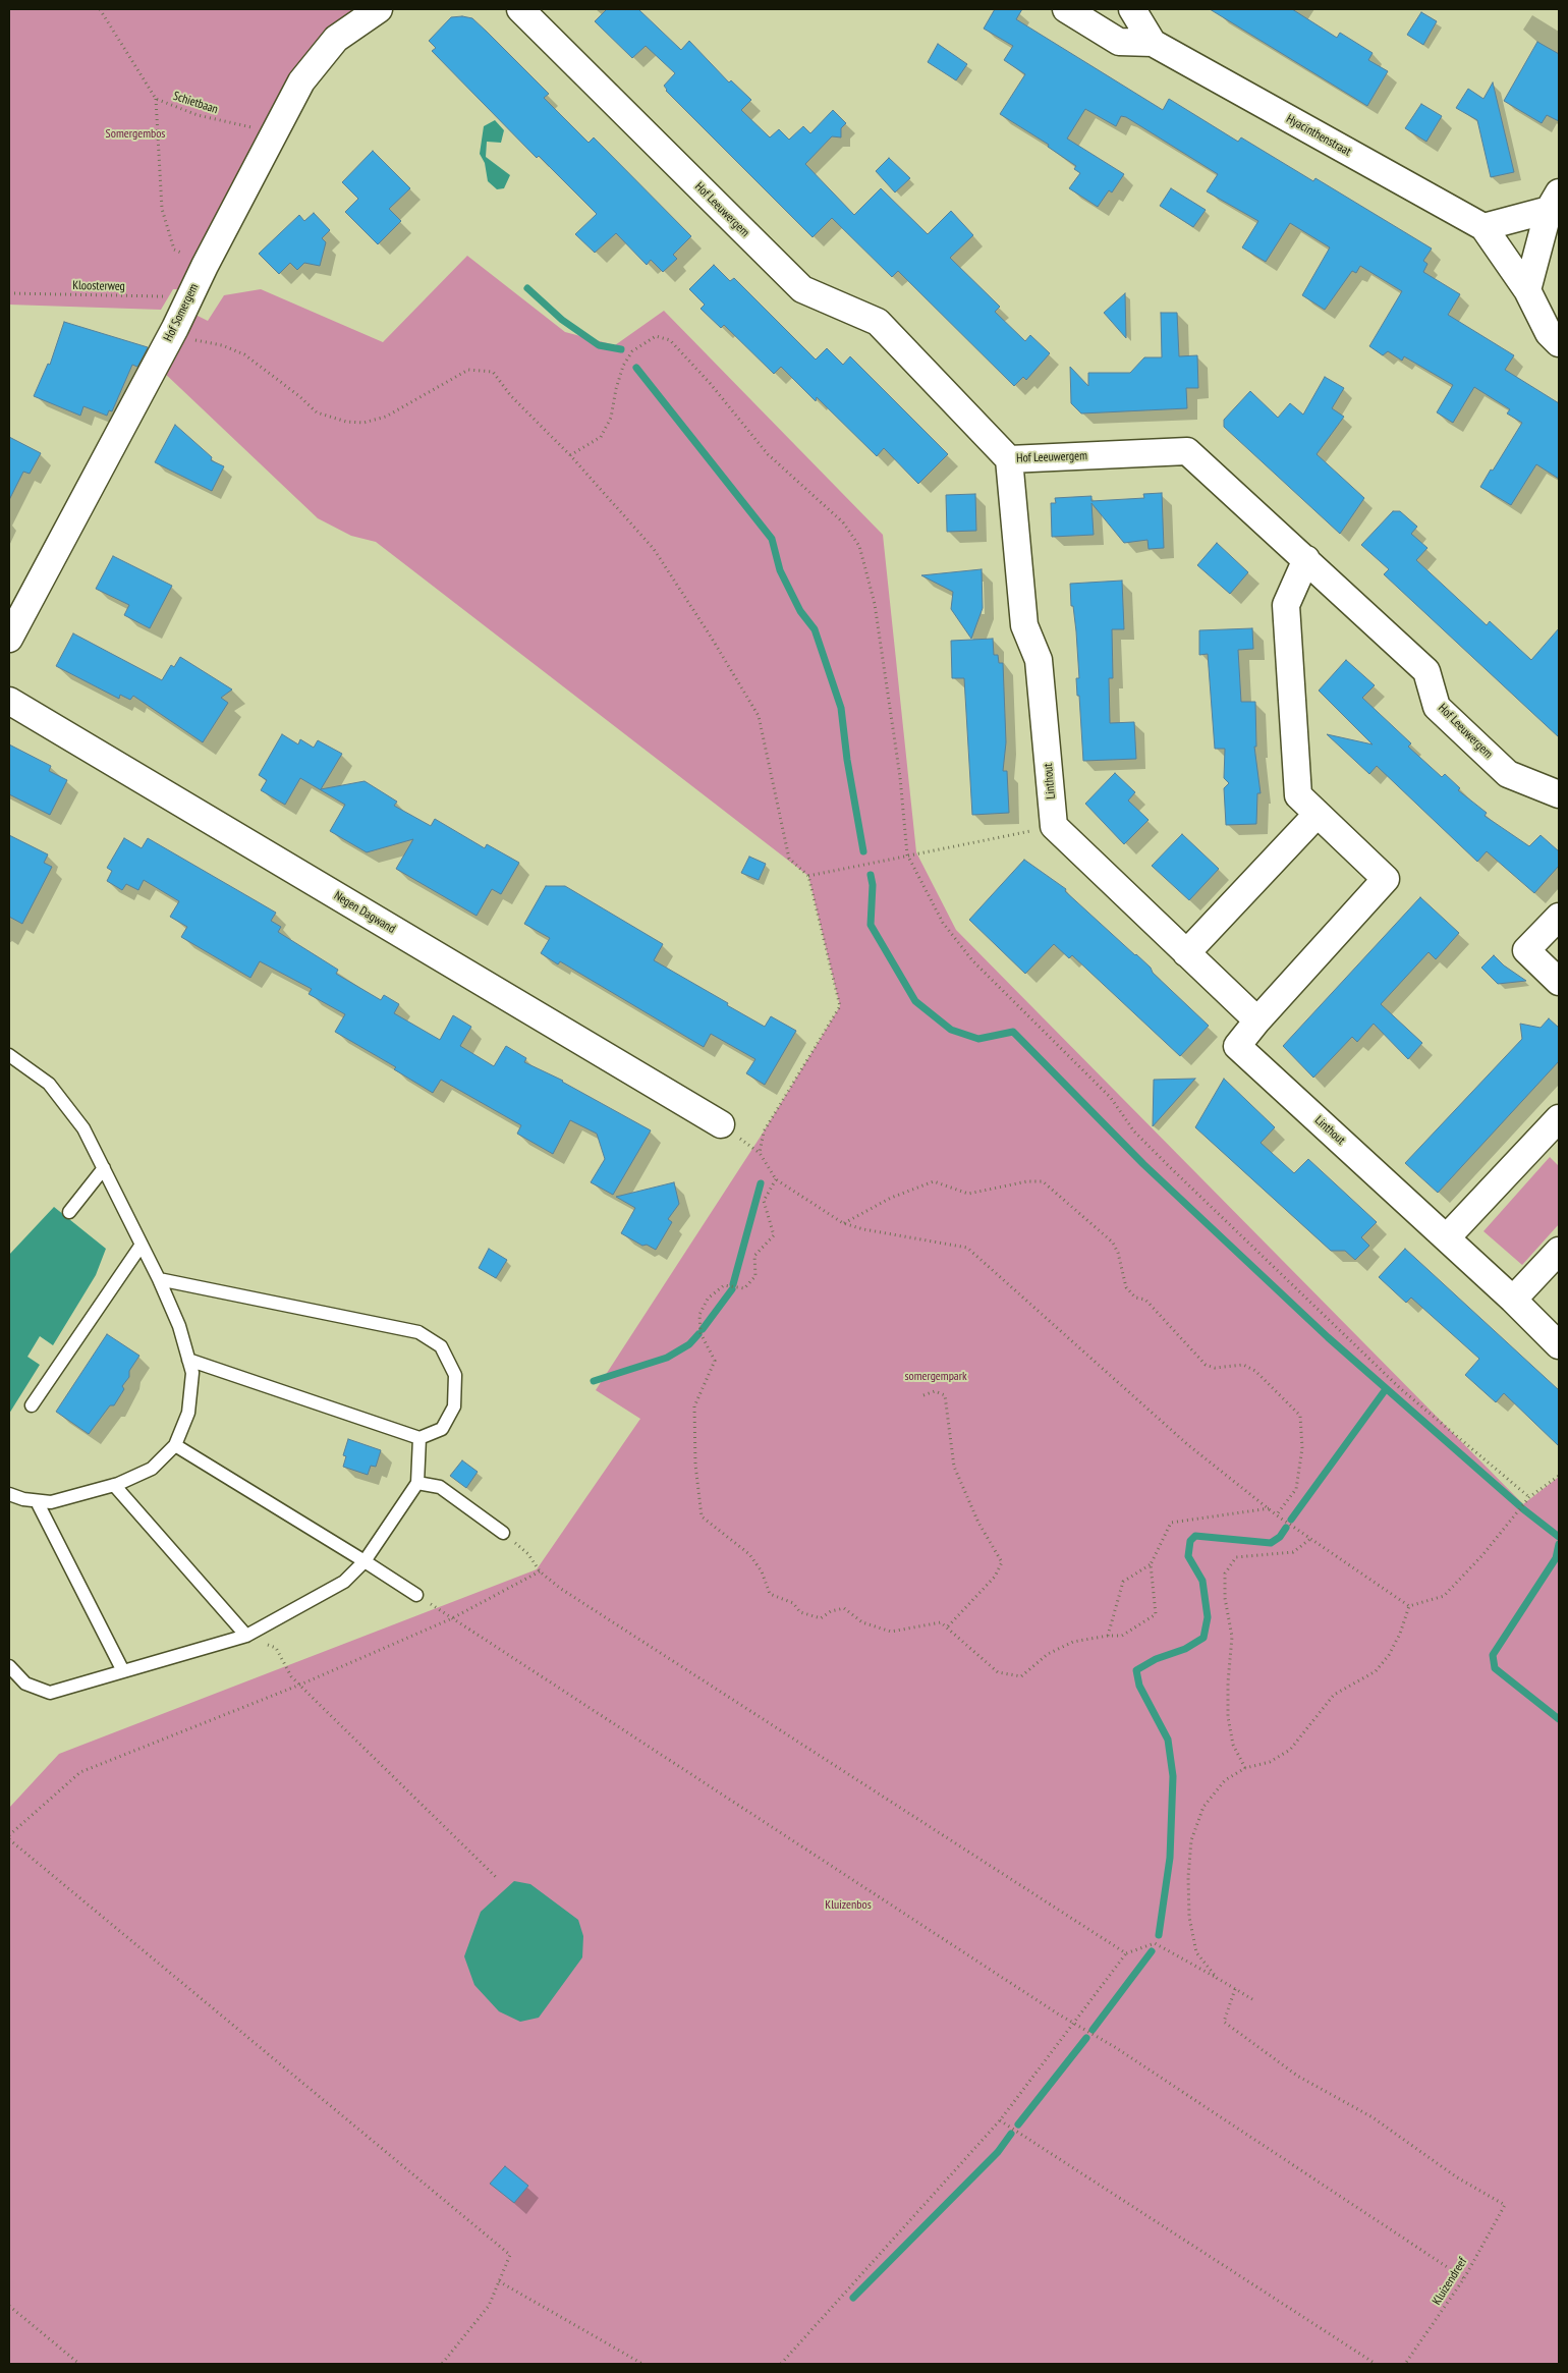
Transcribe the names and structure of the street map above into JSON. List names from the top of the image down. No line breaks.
{"streets":{"street":["Hyacinthenstraat","Hof Leeuwergem","Hof Somergem","Linthout","Negen Dagwand"],"path":["Schietbaan","Kloosterweg","Kluizendreef"]},"crossings":[["Schietbaan","Hof Somergem"],["Hof Leeuwergem","Linthout"],["Kloosterweg","Hof Somergem"]],"parks":["Somergembos","somergempark","Kluizenbos"]}
